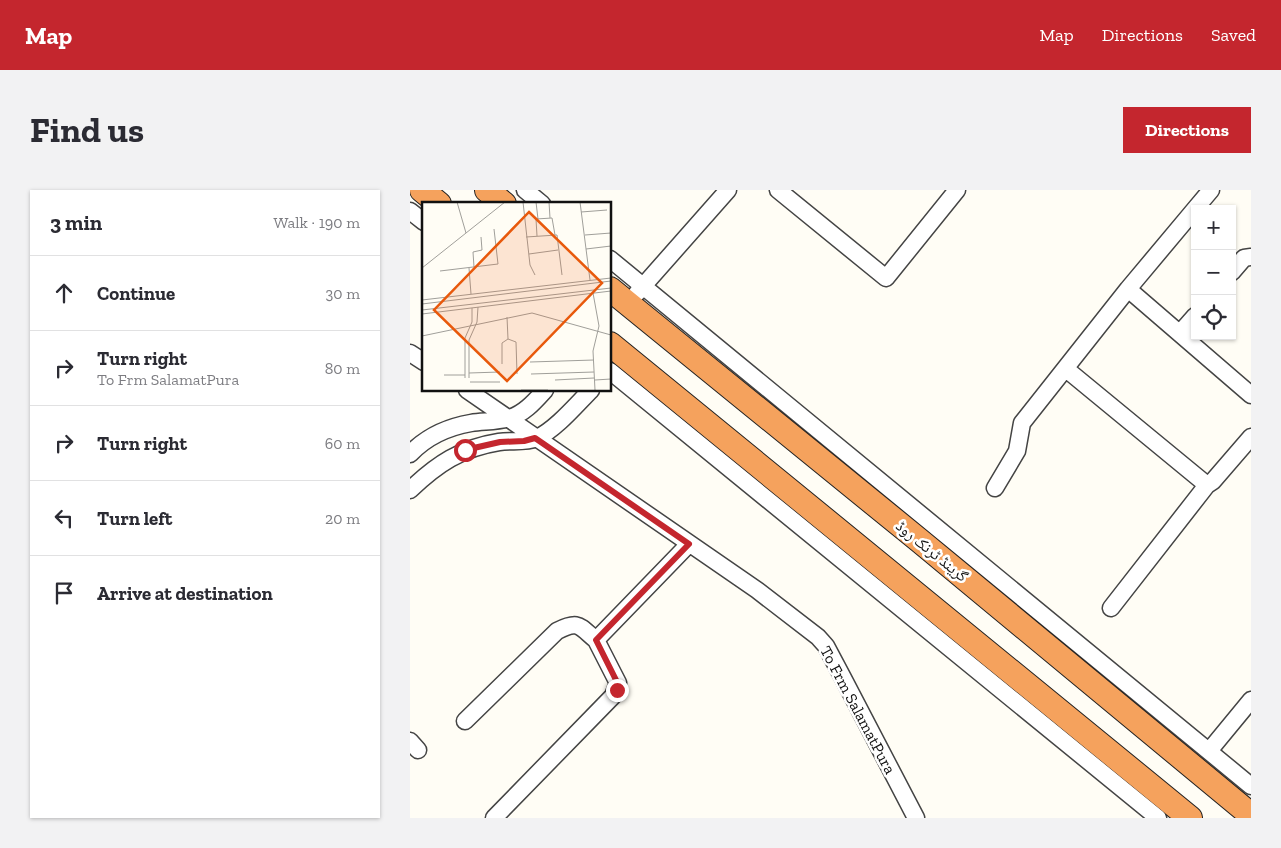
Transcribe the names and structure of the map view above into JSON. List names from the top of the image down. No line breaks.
{"streets":{"highway":["گرینڈ ٹرنک روڈ"],"street":["To Frm SalamatPura"]},"page":{"header":"Map","nav":["Map","Directions","Saved"],"buttons":"Directions","title":"Find us","heading":["3 min","Walk · 190 m"],"map_buttons":["+","−"],"list":[["Continue","30 m"],["Turn right","To Frm SalamatPura","80 m"],["Turn right","60 m"],["Turn left","20 m"],"Arrive at destination"]}}
